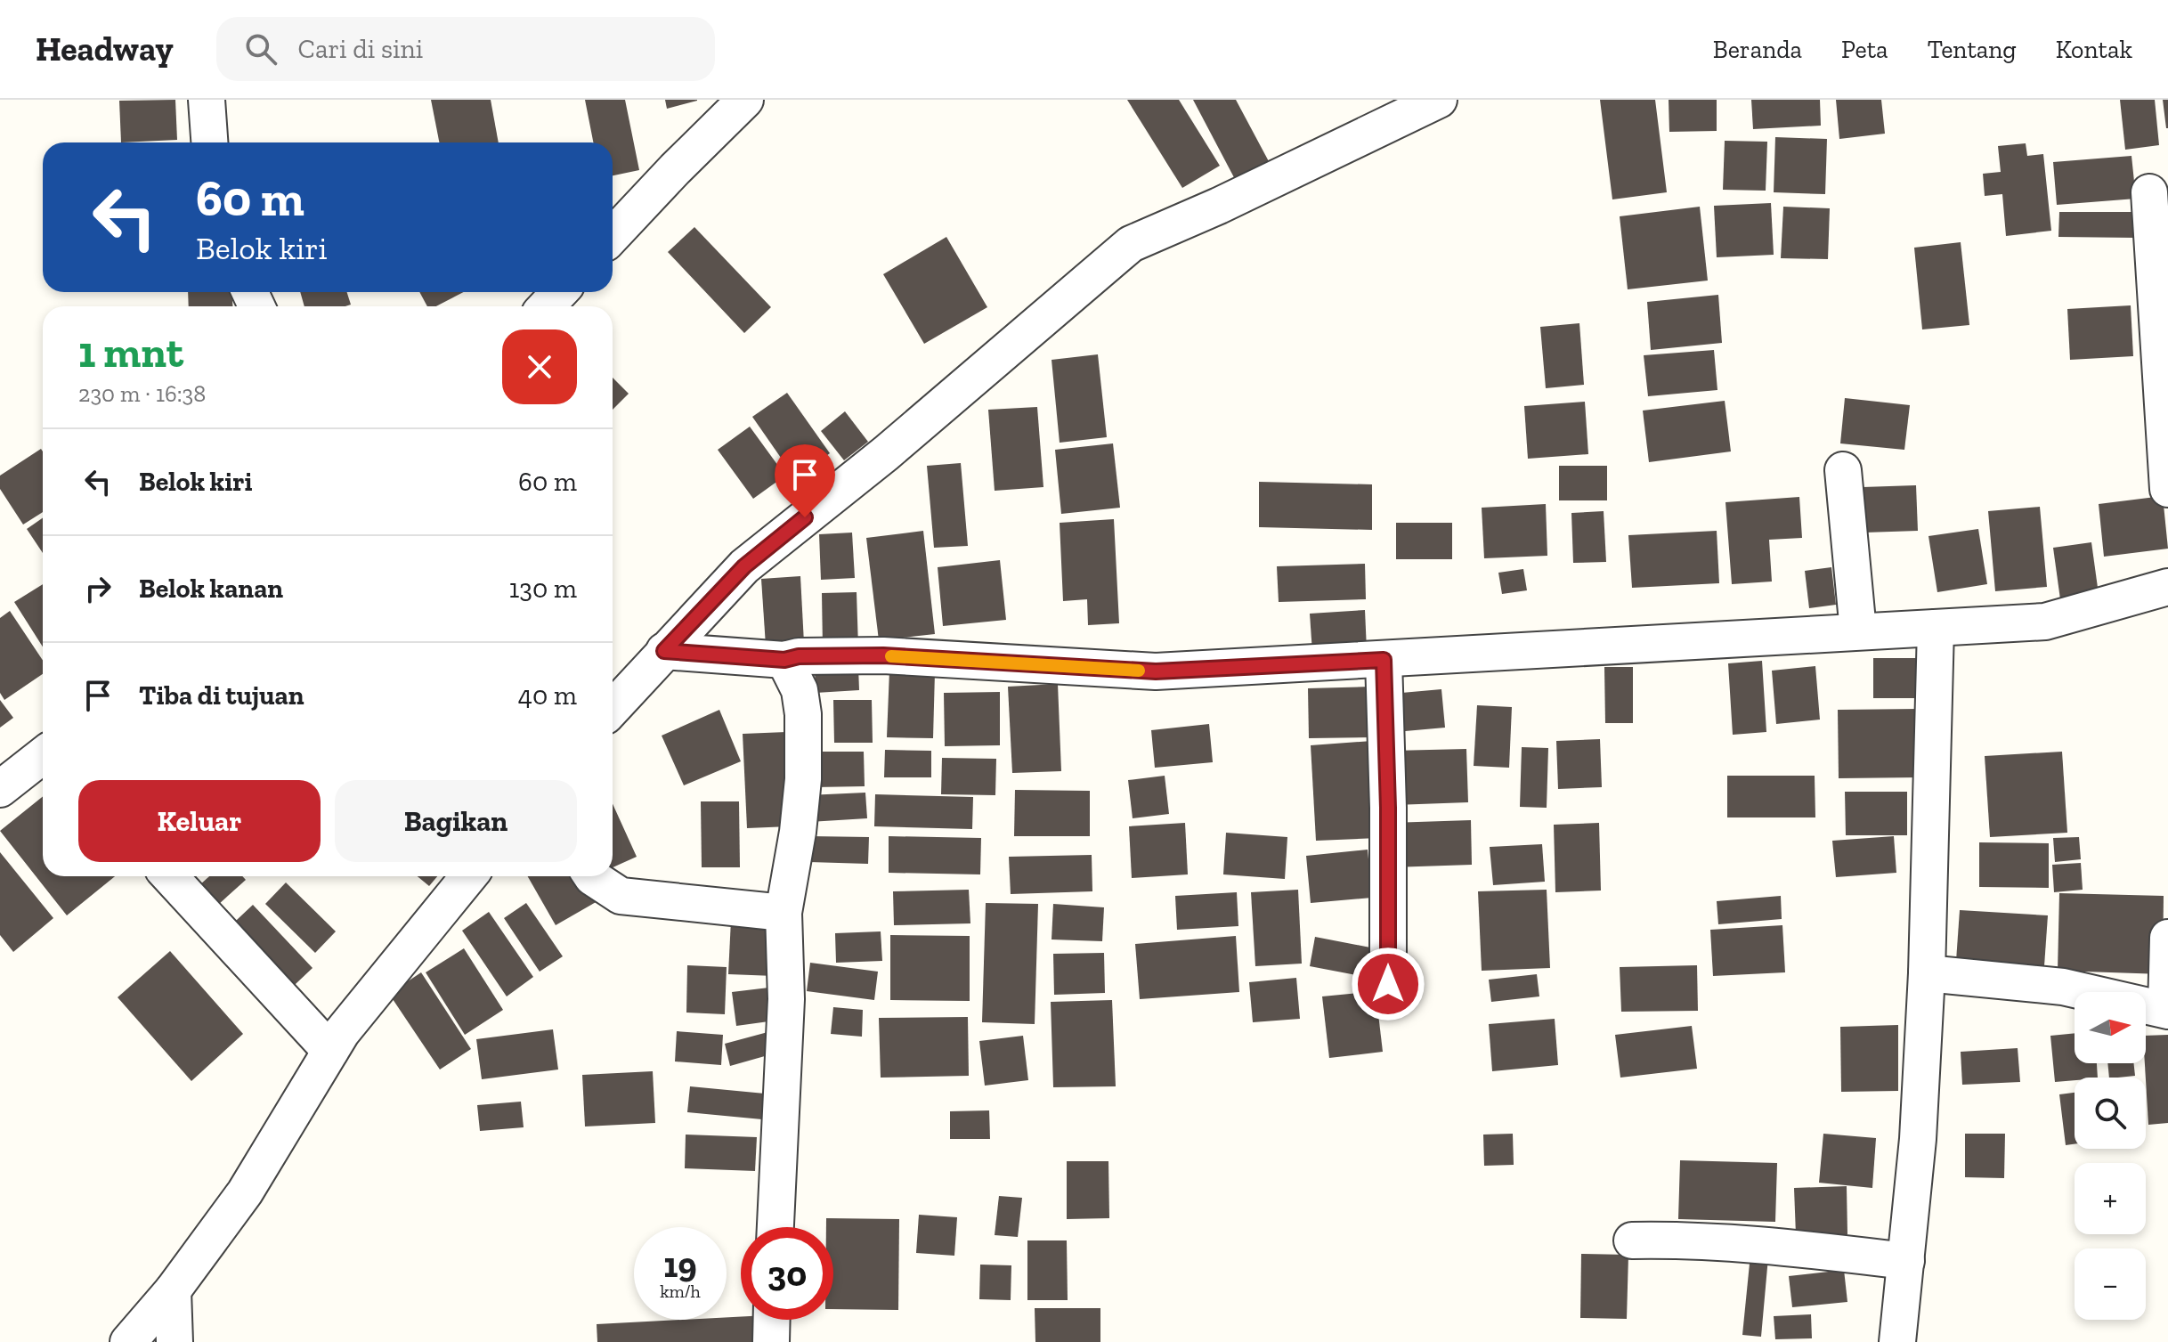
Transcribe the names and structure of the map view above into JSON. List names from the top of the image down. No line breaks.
{"north":"right","page":{"header":"Headway","search":"Cari di sini","nav":["Beranda","Peta","Tentang","Kontak"],"turn":["60 m","Belok kiri"],"heading":["1 mnt","230 m · 16:38"],"list":[{"name":"Belok kiri","value":"60 m"},{"name":"Belok kanan","value":"130 m"},{"name":"Tiba di tujuan","value":"40 m"}],"buttons":["Keluar","Bagikan"],"map_buttons":["+","−"],"speed":"19 km/h","limit":"30"}}
